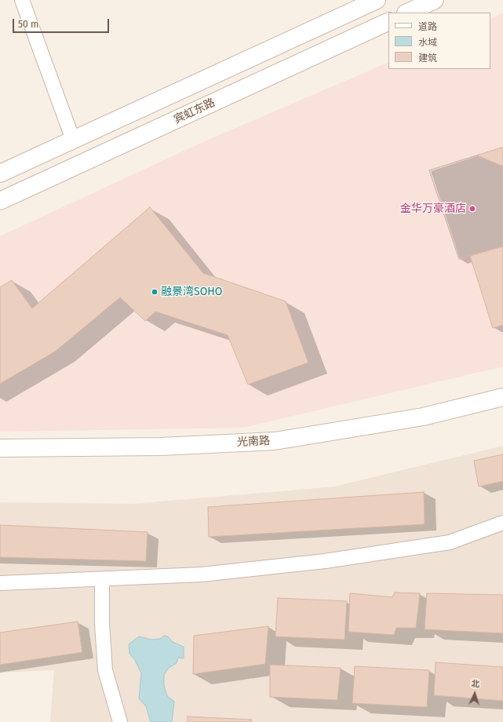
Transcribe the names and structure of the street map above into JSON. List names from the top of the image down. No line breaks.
{"streets":{"main road":["宾虹东路","光南路"]},"places":["金华万豪酒店","融景湾SOHO"],"legend":["道路","水域","建筑"],"scale_bar":"50 m","north":"top"}
